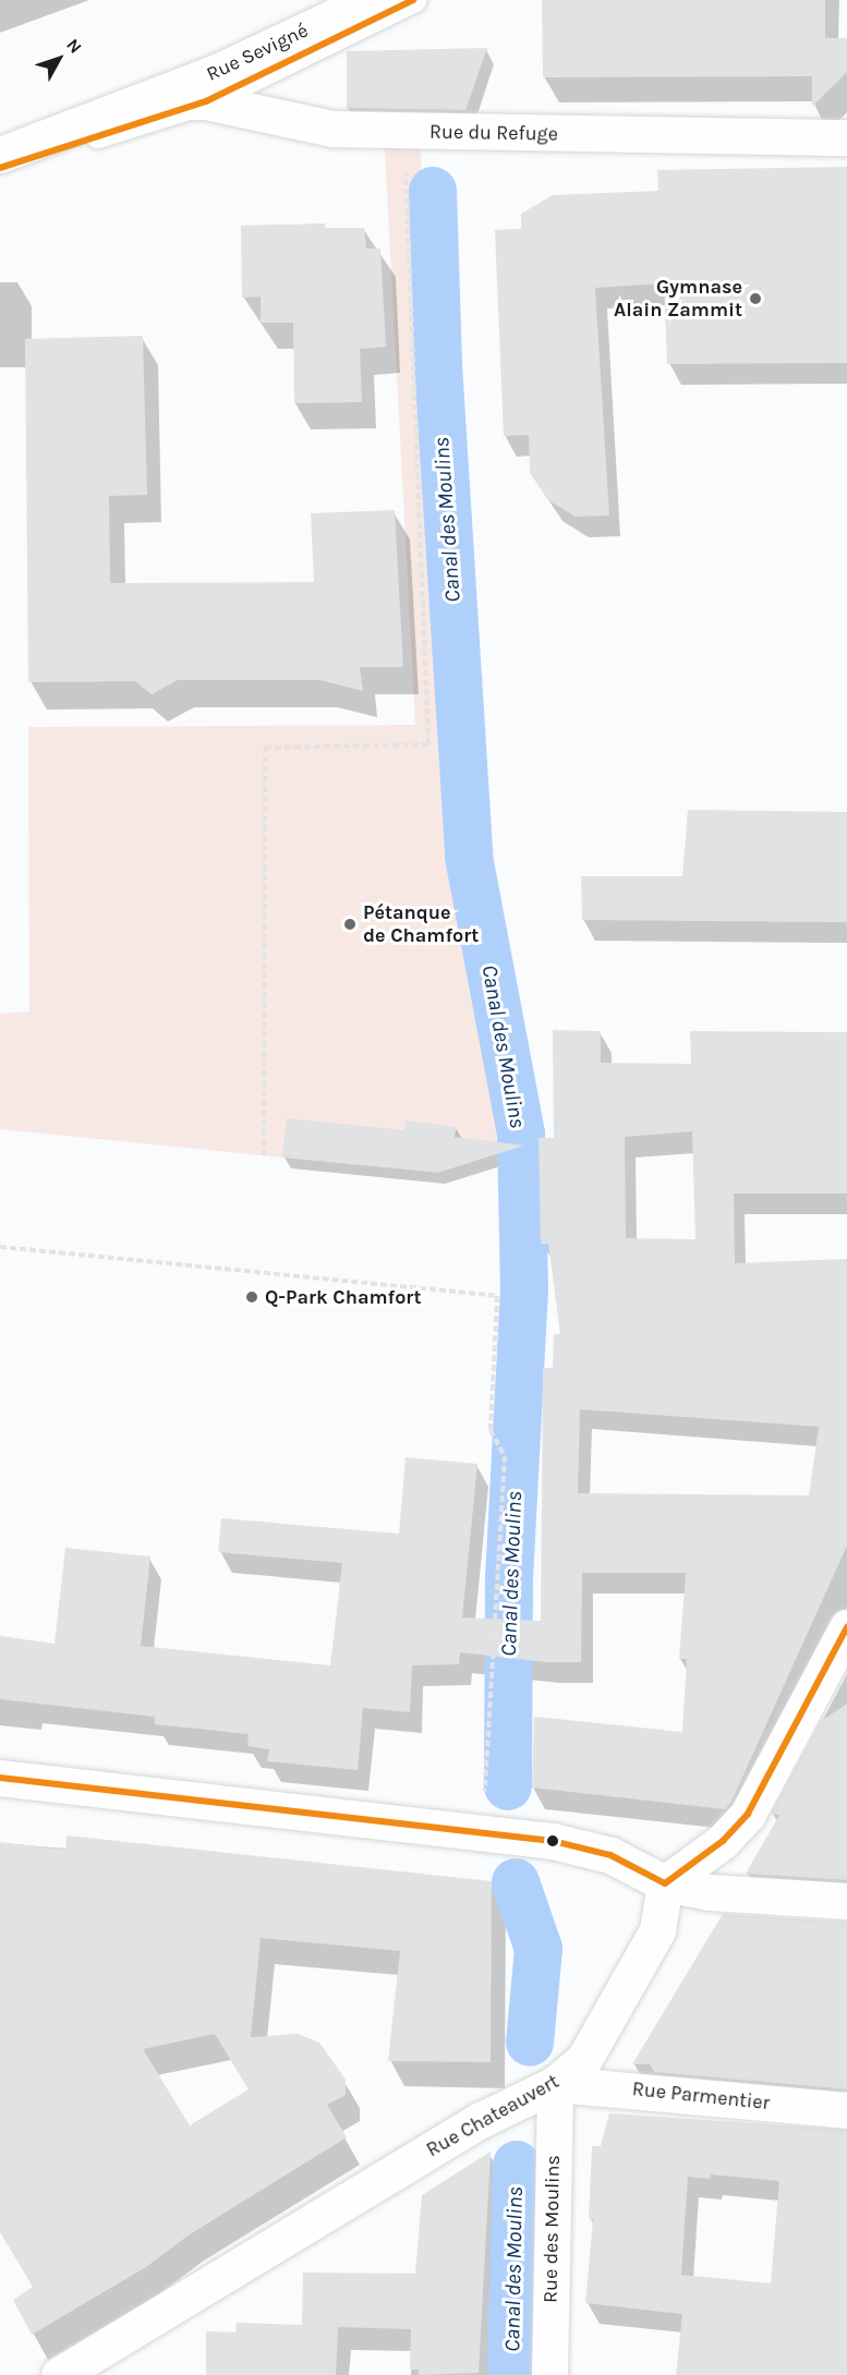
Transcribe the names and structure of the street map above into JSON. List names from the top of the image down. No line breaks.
{"streets":{"street":["Rue Sevigné","Rue du Refuge","Rue Parmentier","Rue Chateauvert","Rue des Moulins"]},"crossings":[["Rue Sevigné","Rue du Refuge"],["Rue Parmentier","Rue Chateauvert"],["Rue Parmentier","Rue des Moulins"],["Rue Chateauvert","Rue des Moulins"]],"water":["Canal des Moulins"],"places":["Gymnase Alain Zammit","Pétanque de Chamfort","Q-Park Chamfort"],"north":"top right"}
